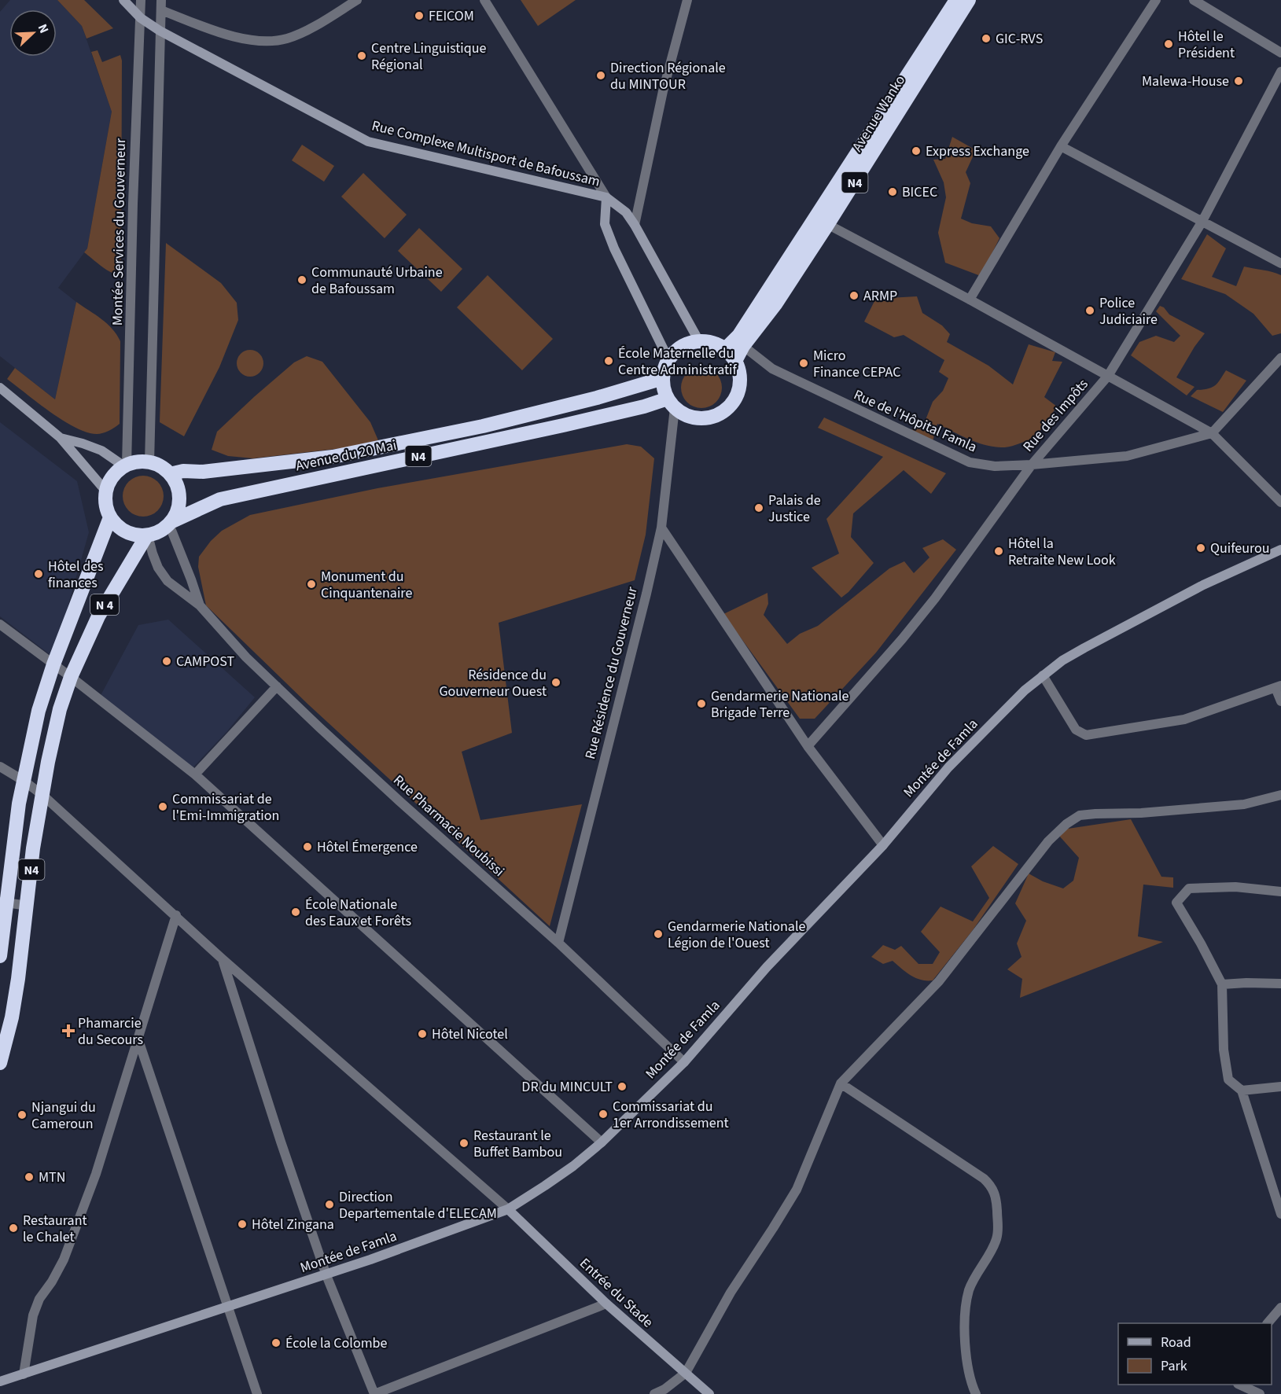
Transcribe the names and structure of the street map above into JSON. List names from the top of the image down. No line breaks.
{"streets":{"highway":["Avenue Wanko","N4","Avenue du 20 Mai","N 4"],"street":["Rue Complexe Multisport de Bafoussam","Montée Services du Gouverneur","Rue des Impôts","Rue de l'Hôpital Famla","Rue Résidence du Gouverneur","Montée de Famla","Rue Pharmacie Noubissi","Entrée du Stade"]},"crossings":[["Avenue Wanko","Rue de l'Hôpital Famla"],["Avenue Wanko","Avenue du 20 Mai"],["Avenue Wanko","Rue Résidence du Gouverneur"],["Rue Complexe Multisport de Bafoussam","Montée Services du Gouverneur"],["N4","N 4"],["Montée Services du Gouverneur","Avenue du 20 Mai"],["Montée Services du Gouverneur","N 4"],["Montée Services du Gouverneur","Rue Pharmacie Noubissi"],["Rue des Impôts","Rue de l'Hôpital Famla"],["Avenue du 20 Mai","N 4"],["Avenue du 20 Mai","Rue Résidence du Gouverneur"],["Avenue du 20 Mai","Rue Pharmacie Noubissi"],["N 4","Rue Pharmacie Noubissi"],["Rue Résidence du Gouverneur","Rue Pharmacie Noubissi"],["Montée de Famla","Rue Pharmacie Noubissi"],["Montée de Famla","Entrée du Stade"]],"places":{"other":["FEICOM","GIC-RVS","Hôtel le Président","Centre Linguistique Régional","Direction Régionale du MINTOUR","Malewa-House","Express Exchange","BICEC","Communauté Urbaine de Bafoussam","ARMP","Police Judiciaire","École Maternelle du Centre Administratif","Micro Finance CEPAC","Palais de Justice","Quifeurou","Hôtel la Retraite New Look","Hôtel des finances","Monument du Cinquantenaire","CAMPOST","Résidence du Gouverneur Ouest","Gendarmerie Nationale Brigade Terre","Commissariat de l'Emi-Immigration","Hôtel Émergence","École Nationale des Eaux et Forêts","Gendarmerie Nationale Légion de l'Ouest","Hôtel Nicotel","DR du MINCULT","Commissariat du 1er Arrondissement","Njangui du Cameroun","Restaurant le Buffet Bambou","MTN","Direction Departementale d'ELECAM","Hôtel Zingana","Restaurant le Chalet","École la Colombe"],"health":["Phamarcie du Secours"]},"legend":["Road","Park"],"north":"top right"}
